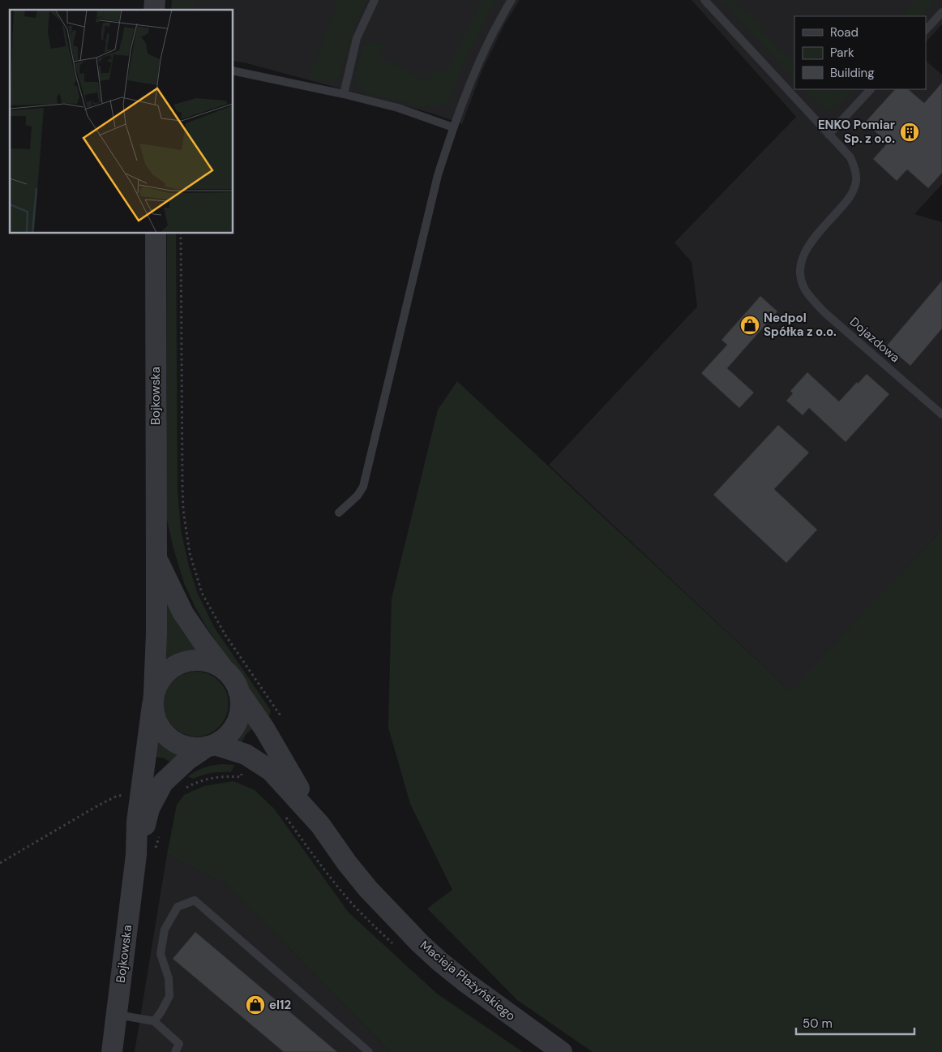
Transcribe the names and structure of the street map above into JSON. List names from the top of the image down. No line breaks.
{"streets":{"street":["Bojkowska","Macieja Płażyńskiego"],"lane":["Dojazdowa"]},"crossings":[["Bojkowska","Macieja Płażyńskiego"]],"places":{"building":["ENKO Pomiar Sp. z o.o."],"shop":["Nedpol Spółka z o.o.","el12"]},"legend":["Road","Park","Building"],"scale_bar":"50 m"}
